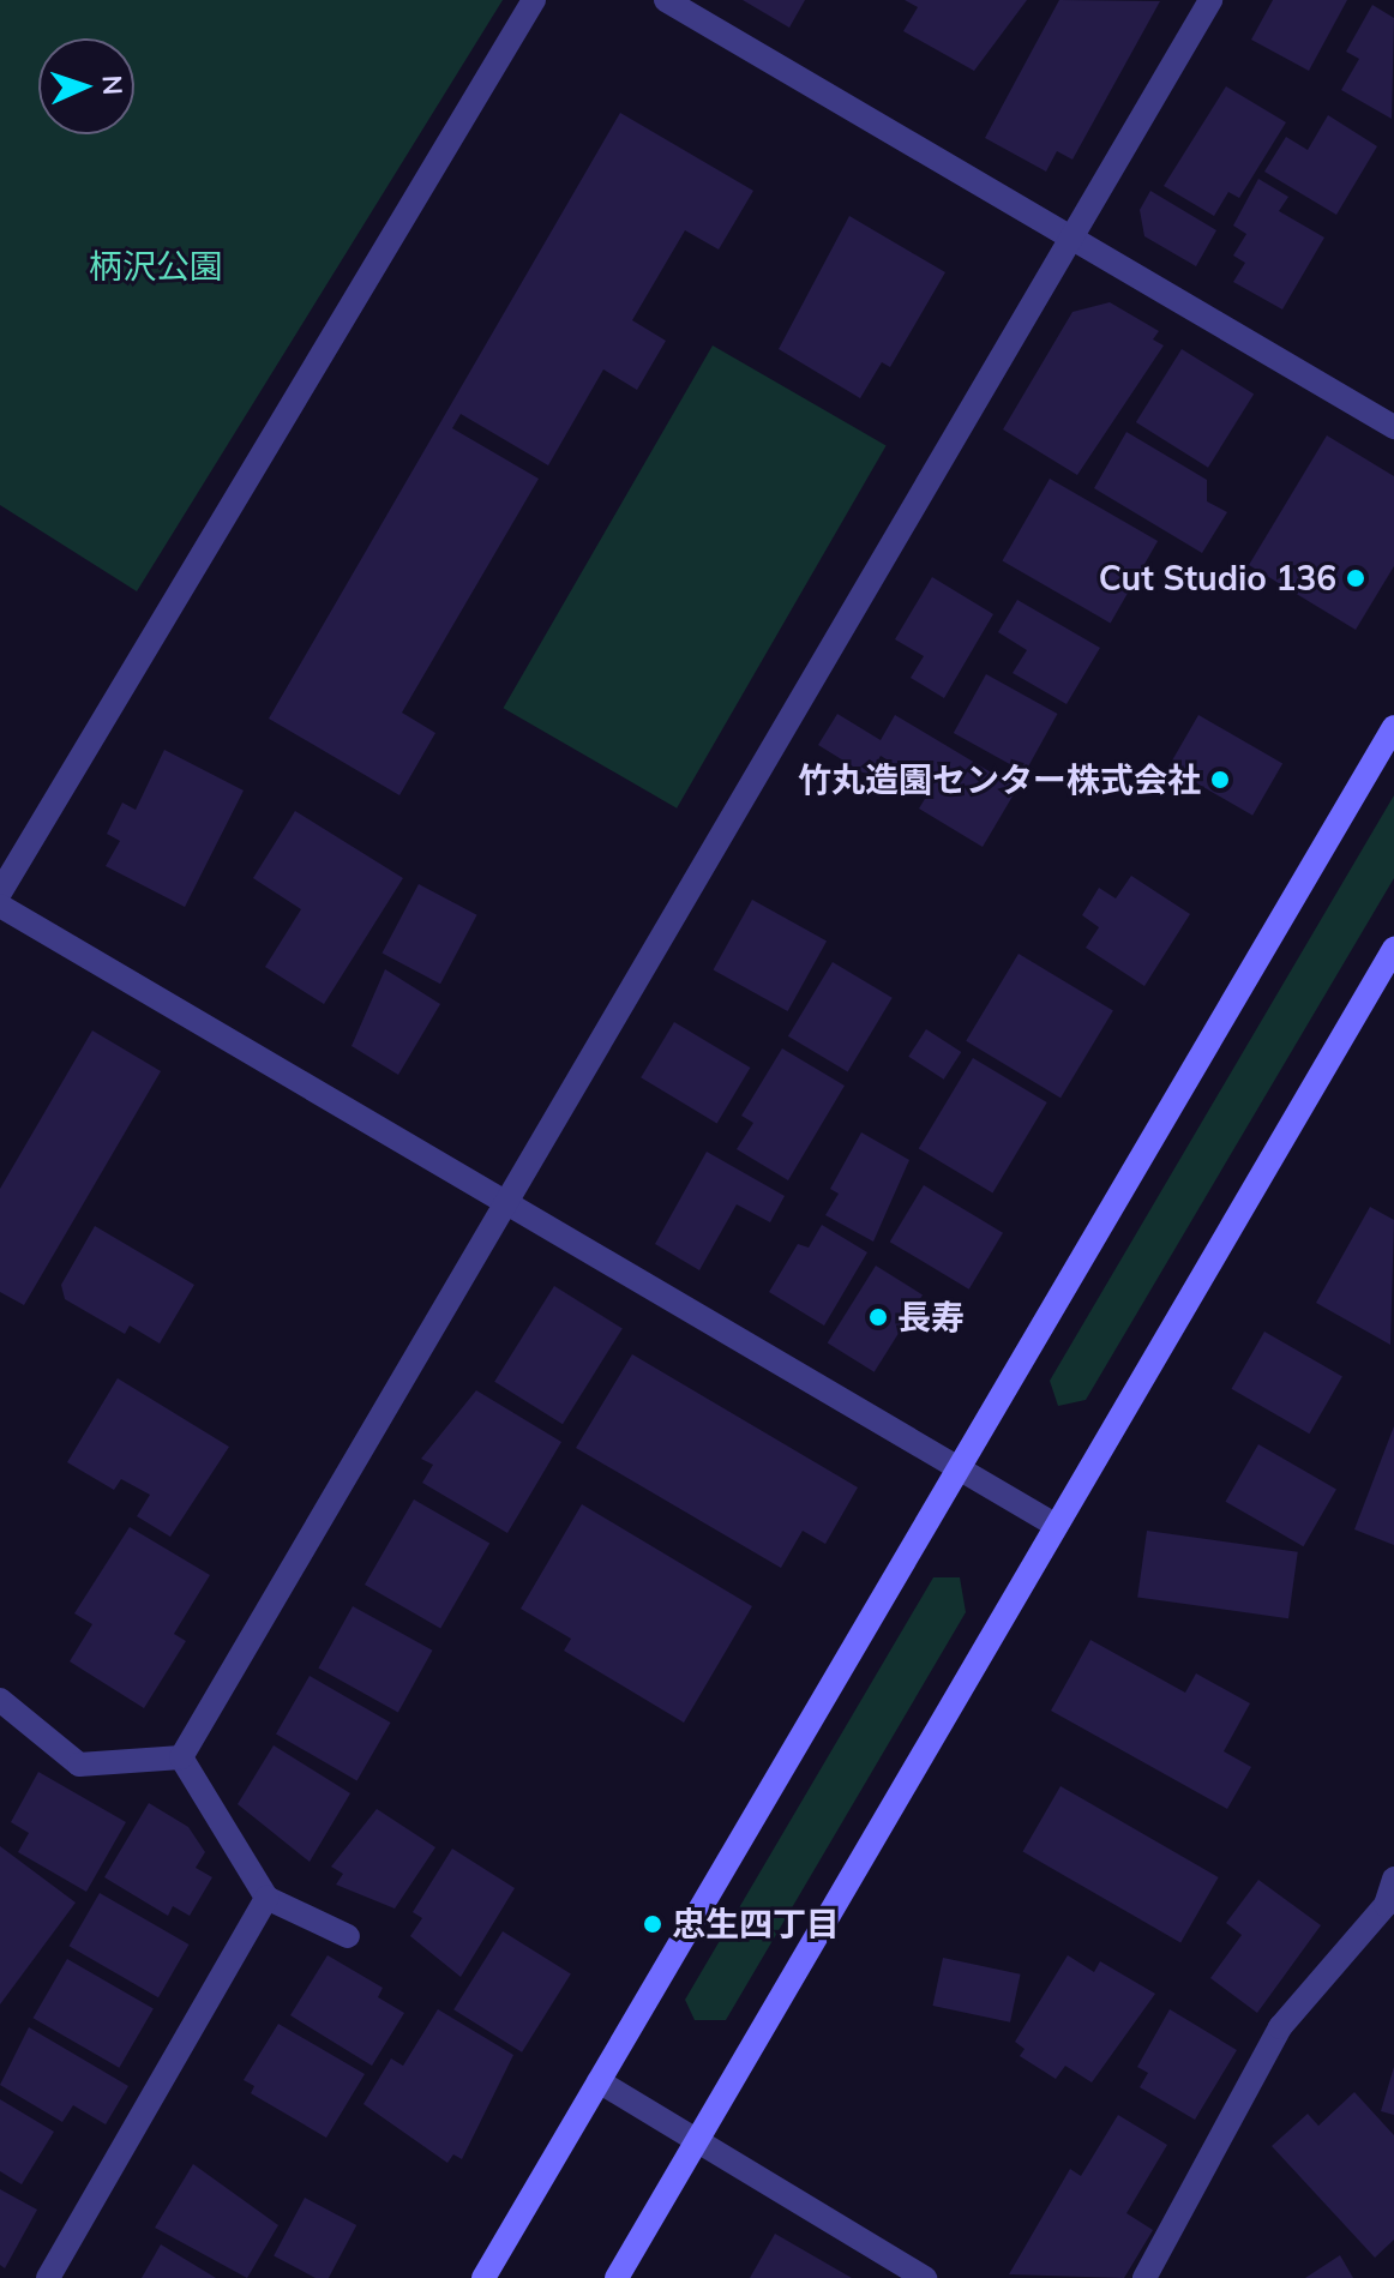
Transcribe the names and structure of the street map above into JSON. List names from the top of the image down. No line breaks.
{"parks":["柄沢公園"],"places":["Cut Studio 136","竹丸造園センター株式会社","長寿","忠生四丁目"],"north":"right"}
